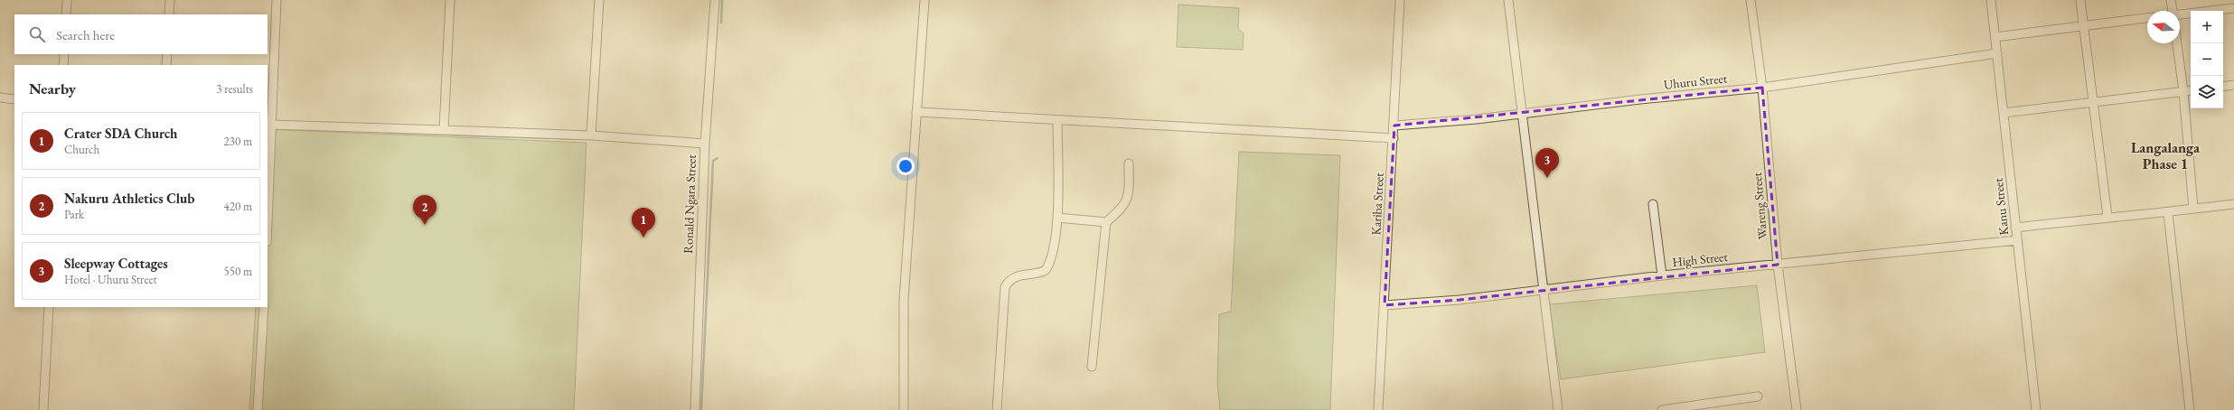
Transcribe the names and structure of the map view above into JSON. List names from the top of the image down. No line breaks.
{"streets":{"street":["Uhuru Street","Ronald Ngara Street","Kariba Street","Wareng Street","Kanu Street","High Street"]},"crossings":[["Uhuru Street","Kariba Street"],["Uhuru Street","Wareng Street"],["Uhuru Street","Kanu Street"],["Kariba Street","High Street"],["Wareng Street","High Street"],["Kanu Street","High Street"]],"districts":["Langalanga Phase 1"],"north":"left","page":{"map_buttons":["+","−"],"search":"Search here","heading":["Nearby","3 results"],"list":[{"mark":"1","name":"Crater SDA Church","note":"Church","value":"230 m"},{"mark":"2","name":"Nakuru Athletics Club","note":"Park","value":"420 m"},{"mark":"3","name":"Sleepway Cottages","note":"Hotel · Uhuru Street","value":"550 m"}],"pins":["3","2","1"]}}
